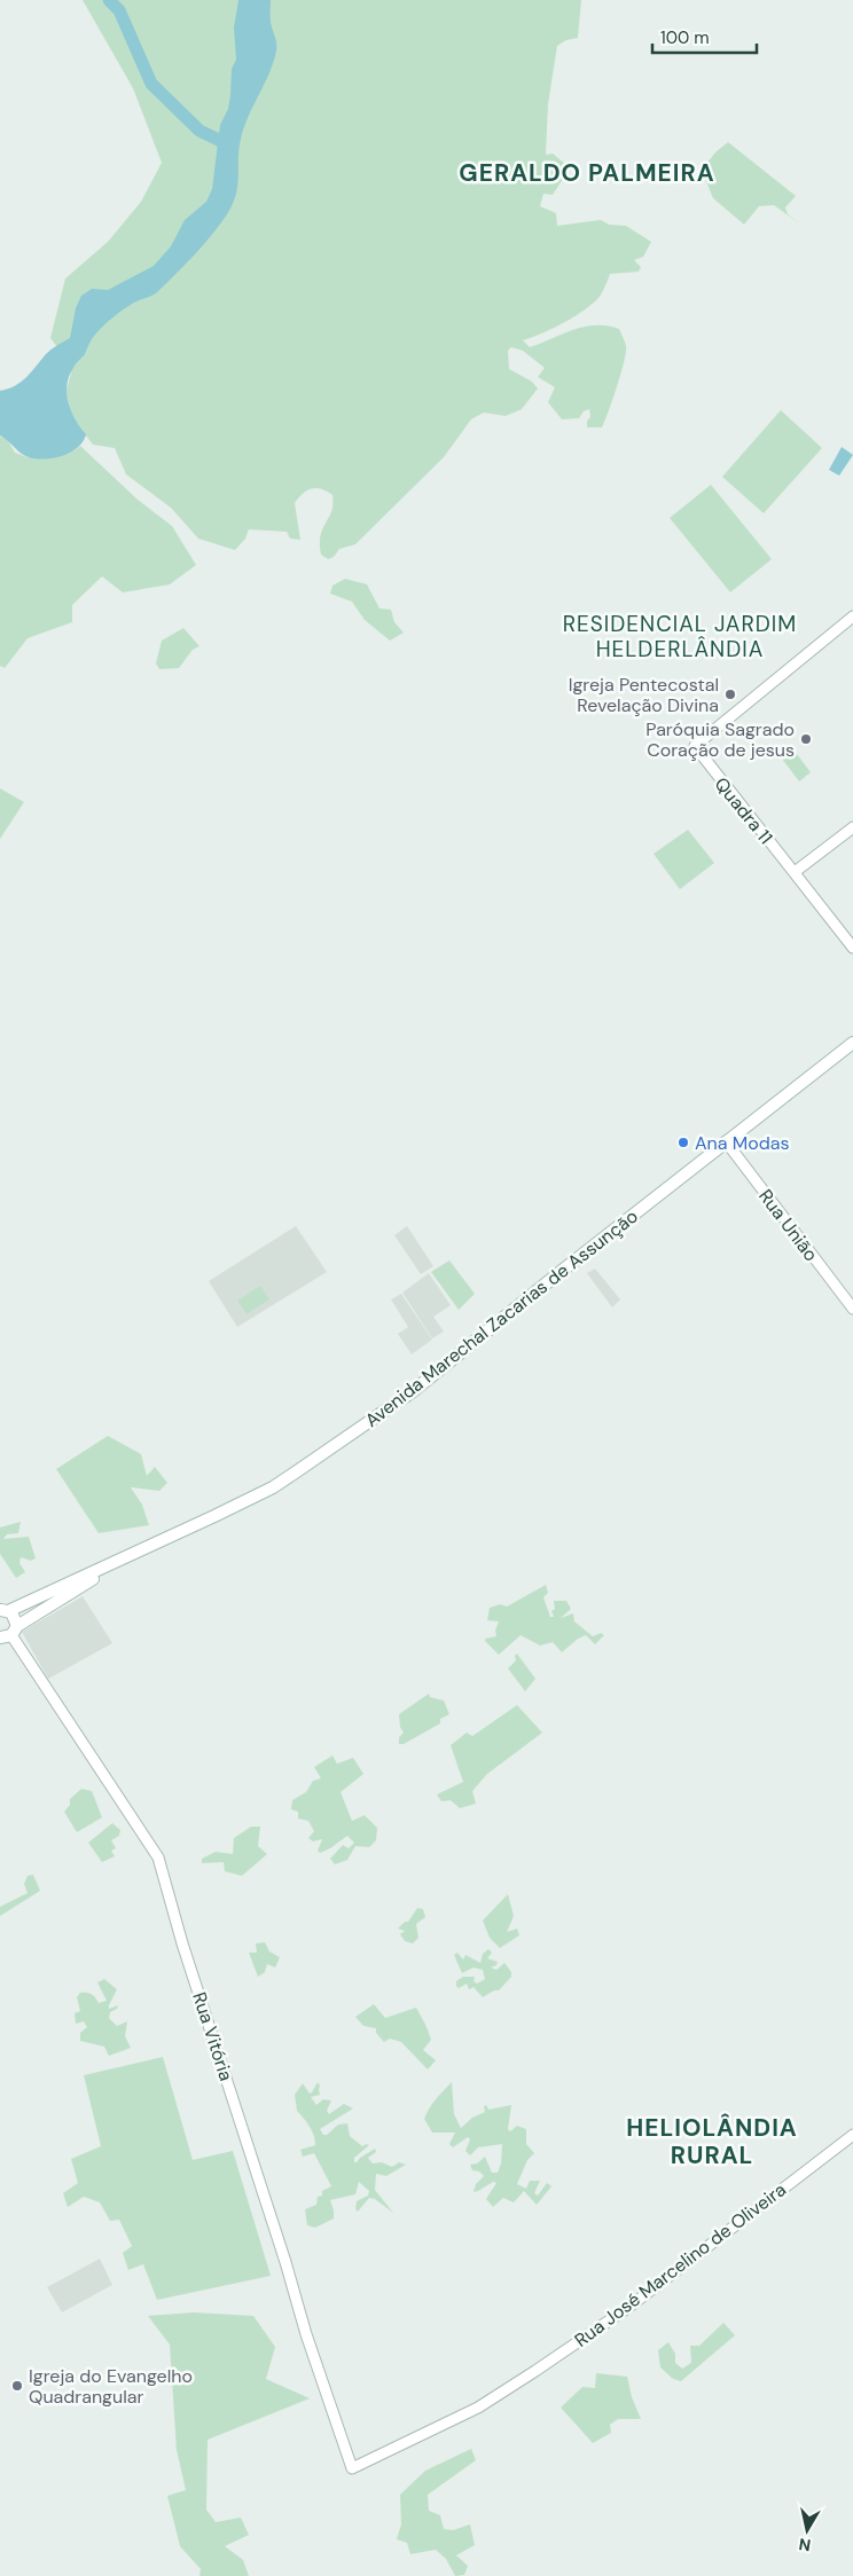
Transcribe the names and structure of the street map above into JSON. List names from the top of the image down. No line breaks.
{"streets":{"main road":["Avenida Marechal Zacarias de Assunção"],"street":["Quadra 11","Rua União","Rua Vitória","Rua José Marcelino de Oliveira"]},"crossings":[["Rua União","Avenida Marechal Zacarias de Assunção"],["Avenida Marechal Zacarias de Assunção","Rua Vitória"],["Rua Vitória","Rua José Marcelino de Oliveira"]],"districts":["GERALDO PALMEIRA","RESIDENCIAL JARDIM HELDERLÂNDIA","HELIOLÂNDIA RURAL"],"places":["Igreja Pentecostal Revelação Divina","Paróquia Sagrado Coração de jesus","Ana Modas","Igreja do Evangelho Quadrangular"],"scale_bar":"100 m","north":"bottom"}
